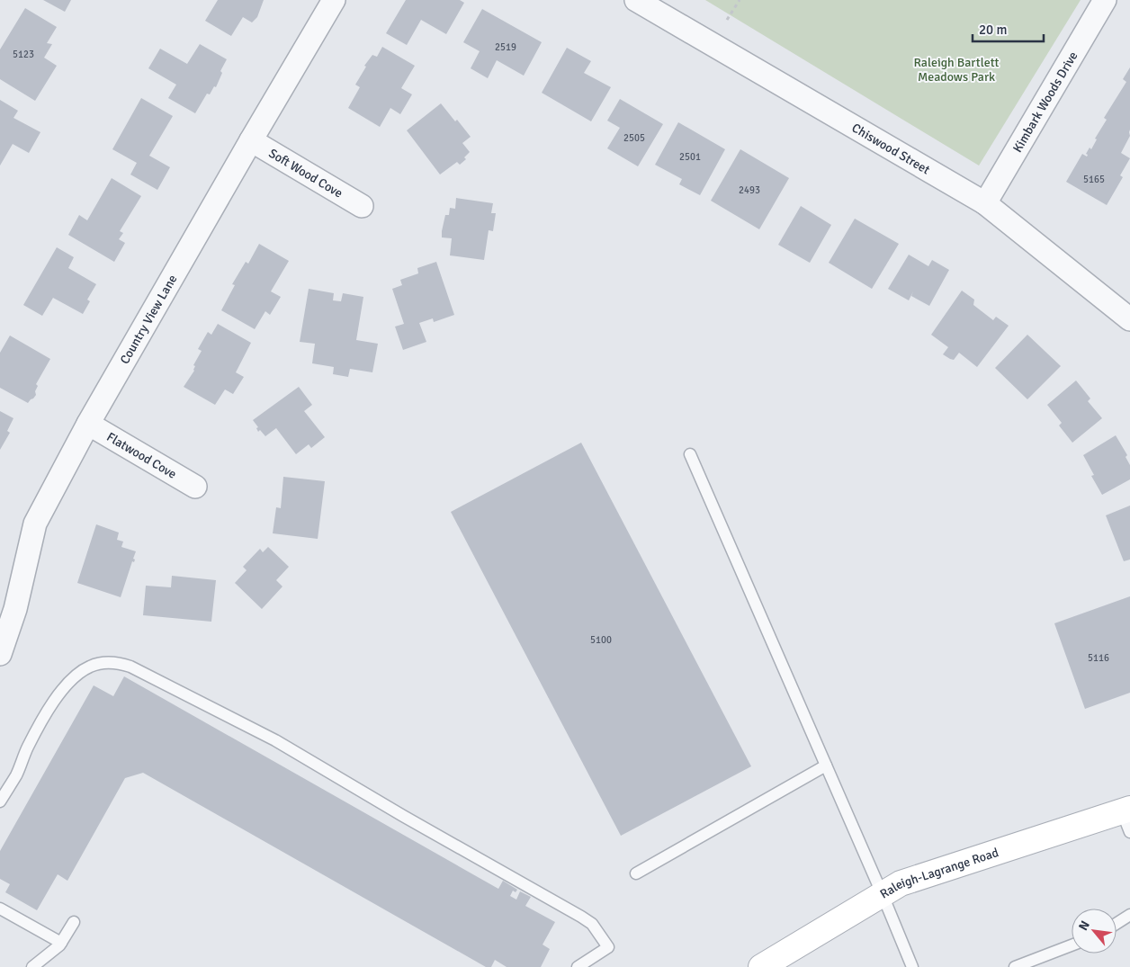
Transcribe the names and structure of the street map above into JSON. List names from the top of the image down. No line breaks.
{"streets":{"main road":["Raleigh-Lagrange Road"],"street":["Kimbark Woods Drive","Chiswood Street","Soft Wood Cove","Country View Lane","Flatwood Cove"]},"crossings":[["Kimbark Woods Drive","Chiswood Street"],["Soft Wood Cove","Country View Lane"],["Country View Lane","Flatwood Cove"]],"parks":["Raleigh Bartlett Meadows Park"],"house_numbers":["2519","5123","2505","2501","5165","2493","5100","5116"],"scale_bar":"20 m","north":"top left"}
